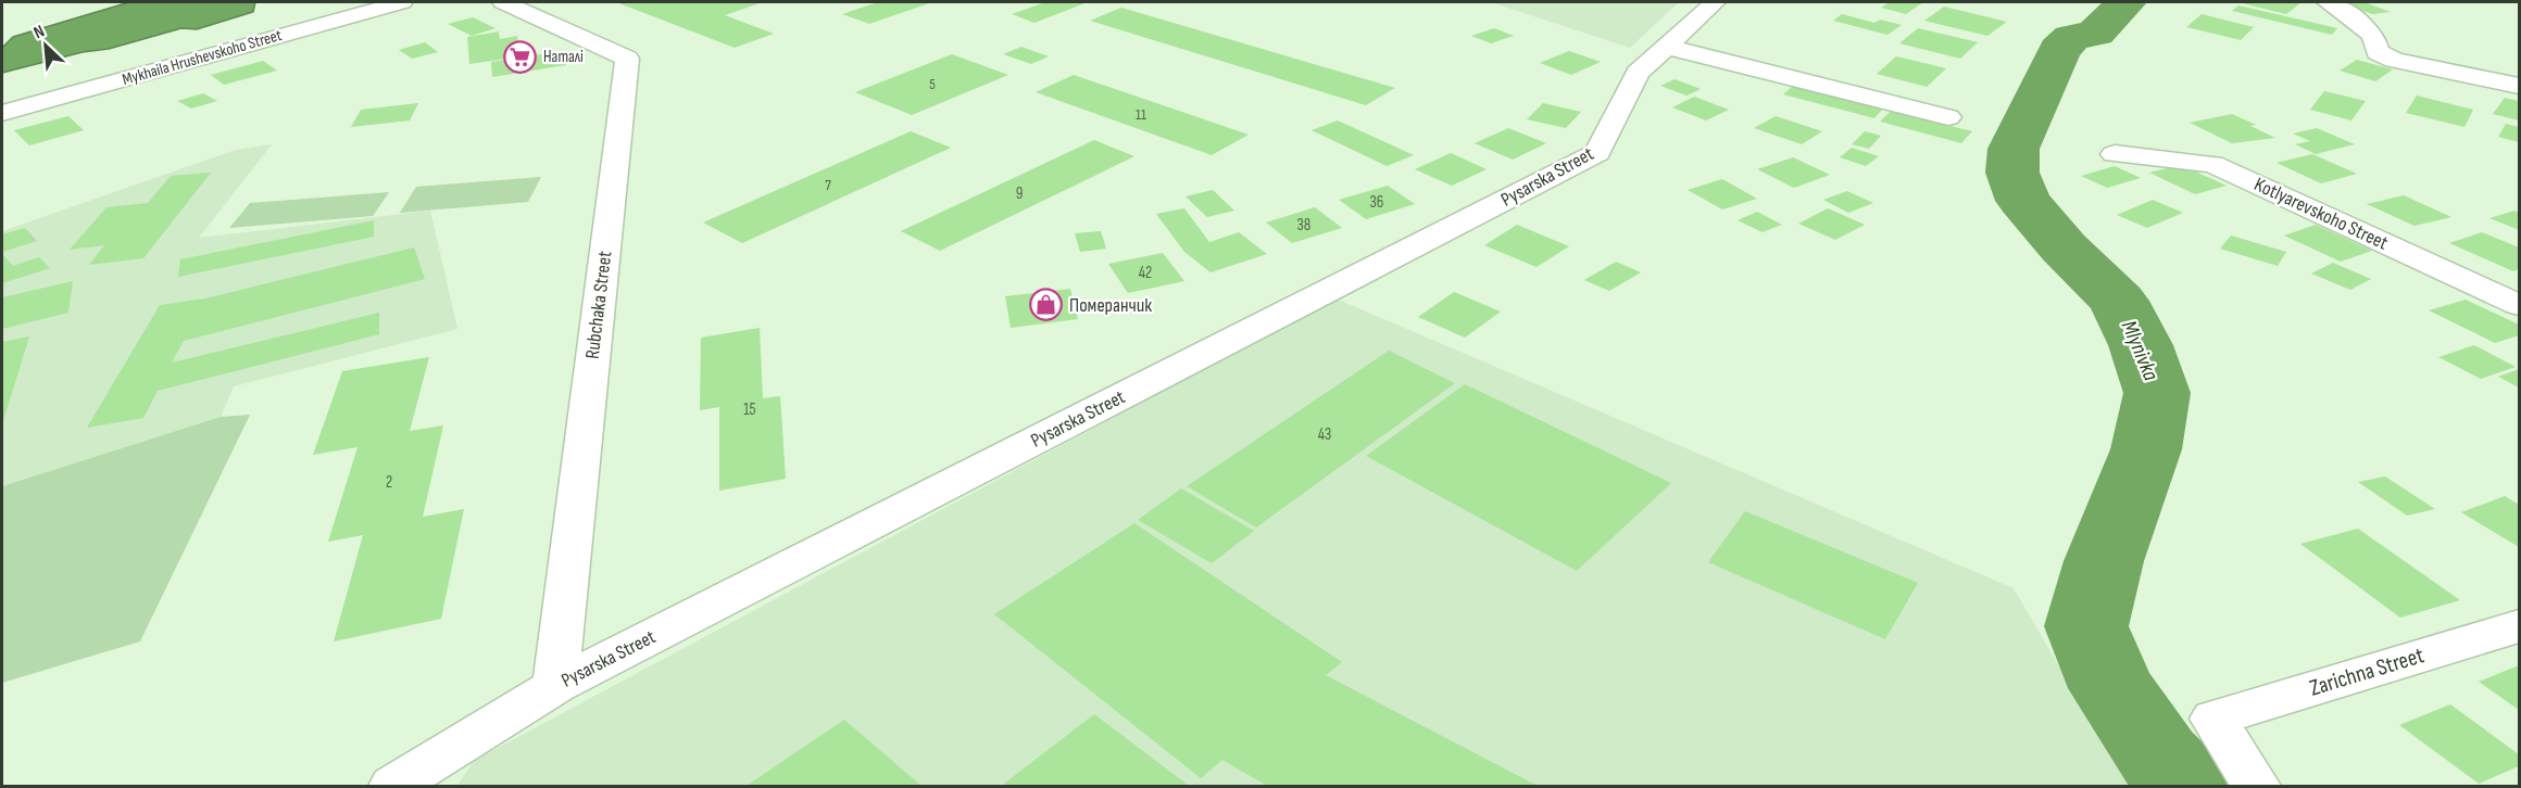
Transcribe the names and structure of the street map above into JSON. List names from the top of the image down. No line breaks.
{"streets":{"street":["Mykhaila Hrushevskoho Street","Pysarska Street","Kotlyarevskoho Street","Rubchaka Street","Zarichna Street"]},"crossings":[["Pysarska Street","Rubchaka Street"]],"water":["Mlynivka"],"places":{"supermarket":["Наталі"],"shop":["Померанчик"]},"house_numbers":["5","11","7","9","36","38","42","15","43","2"],"north":"top left"}
